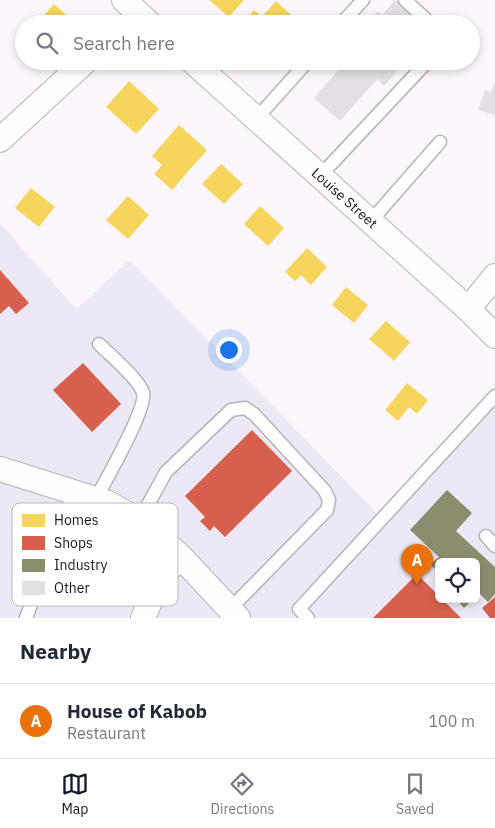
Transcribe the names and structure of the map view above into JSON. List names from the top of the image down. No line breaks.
{"streets":{"street":["Louise Street"]},"legend":["Homes","Shops","Industry","Other"],"page":{"search":"Search here","pins":"A","heading":"Nearby","list":[{"mark":"A","name":"House of Kabob","note":"Restaurant","value":"100 m"}],"nav":["Map","Directions","Saved"]}}
